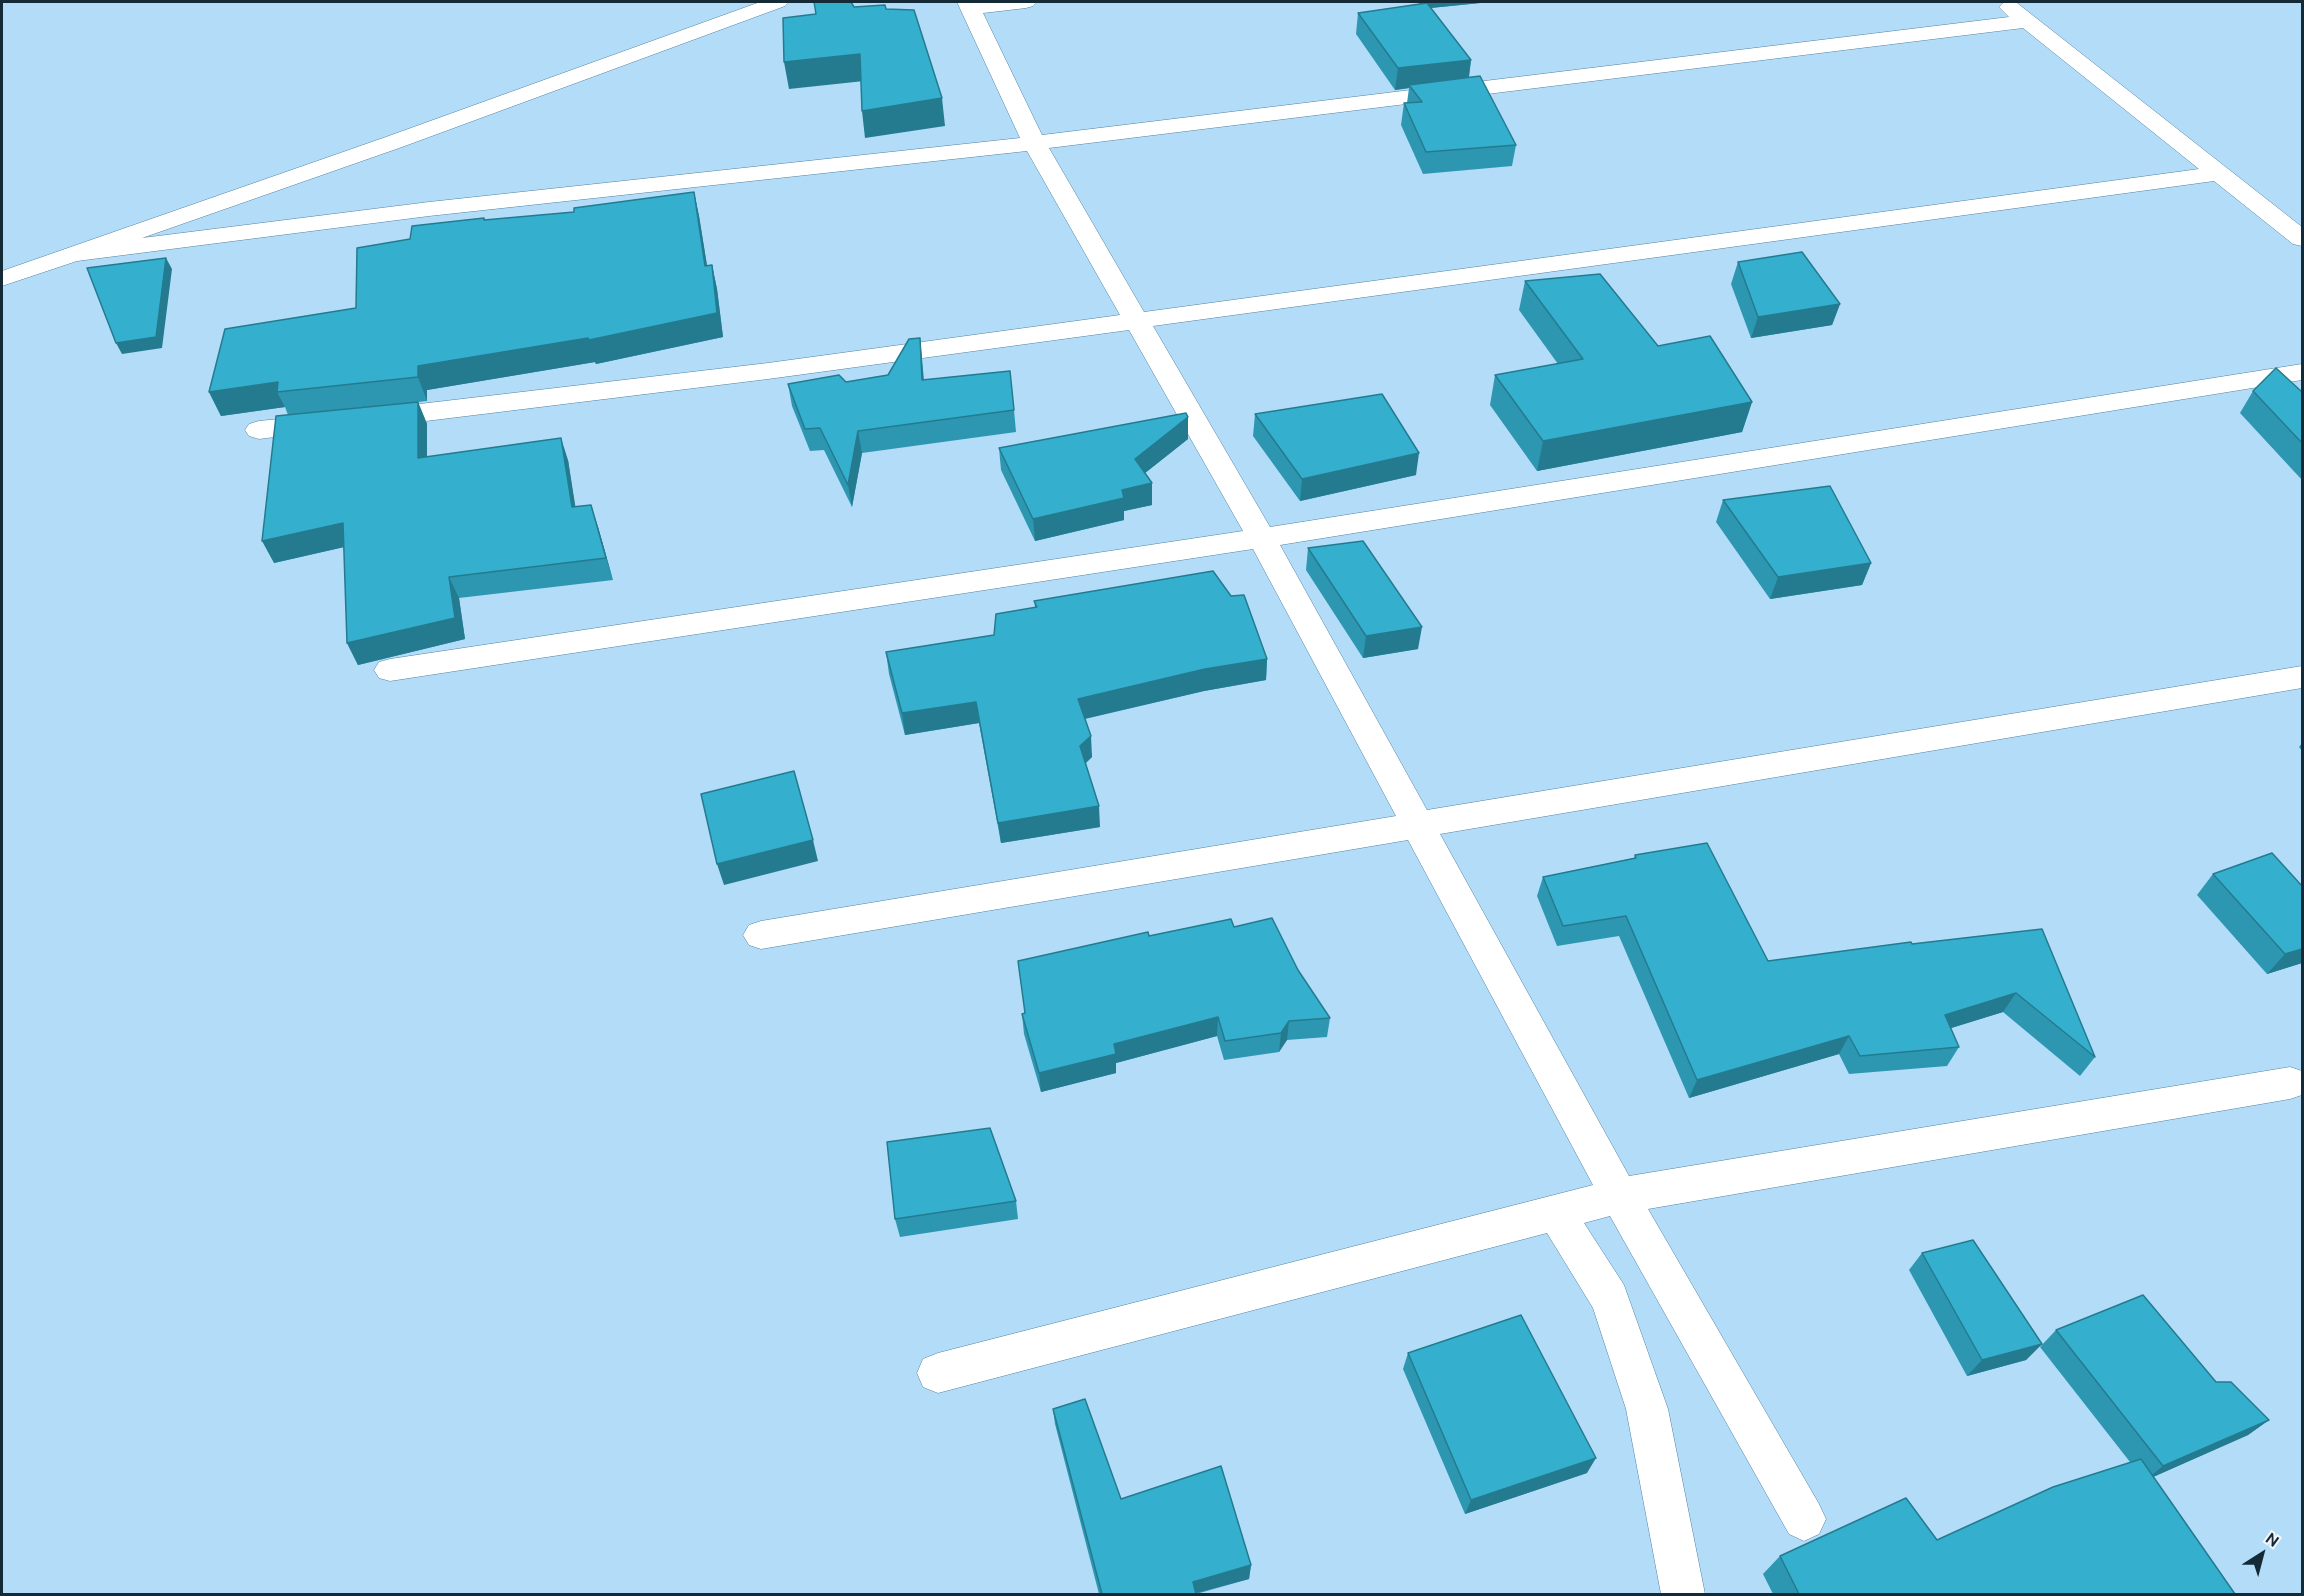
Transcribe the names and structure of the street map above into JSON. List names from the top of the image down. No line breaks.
{"north":"top right"}
